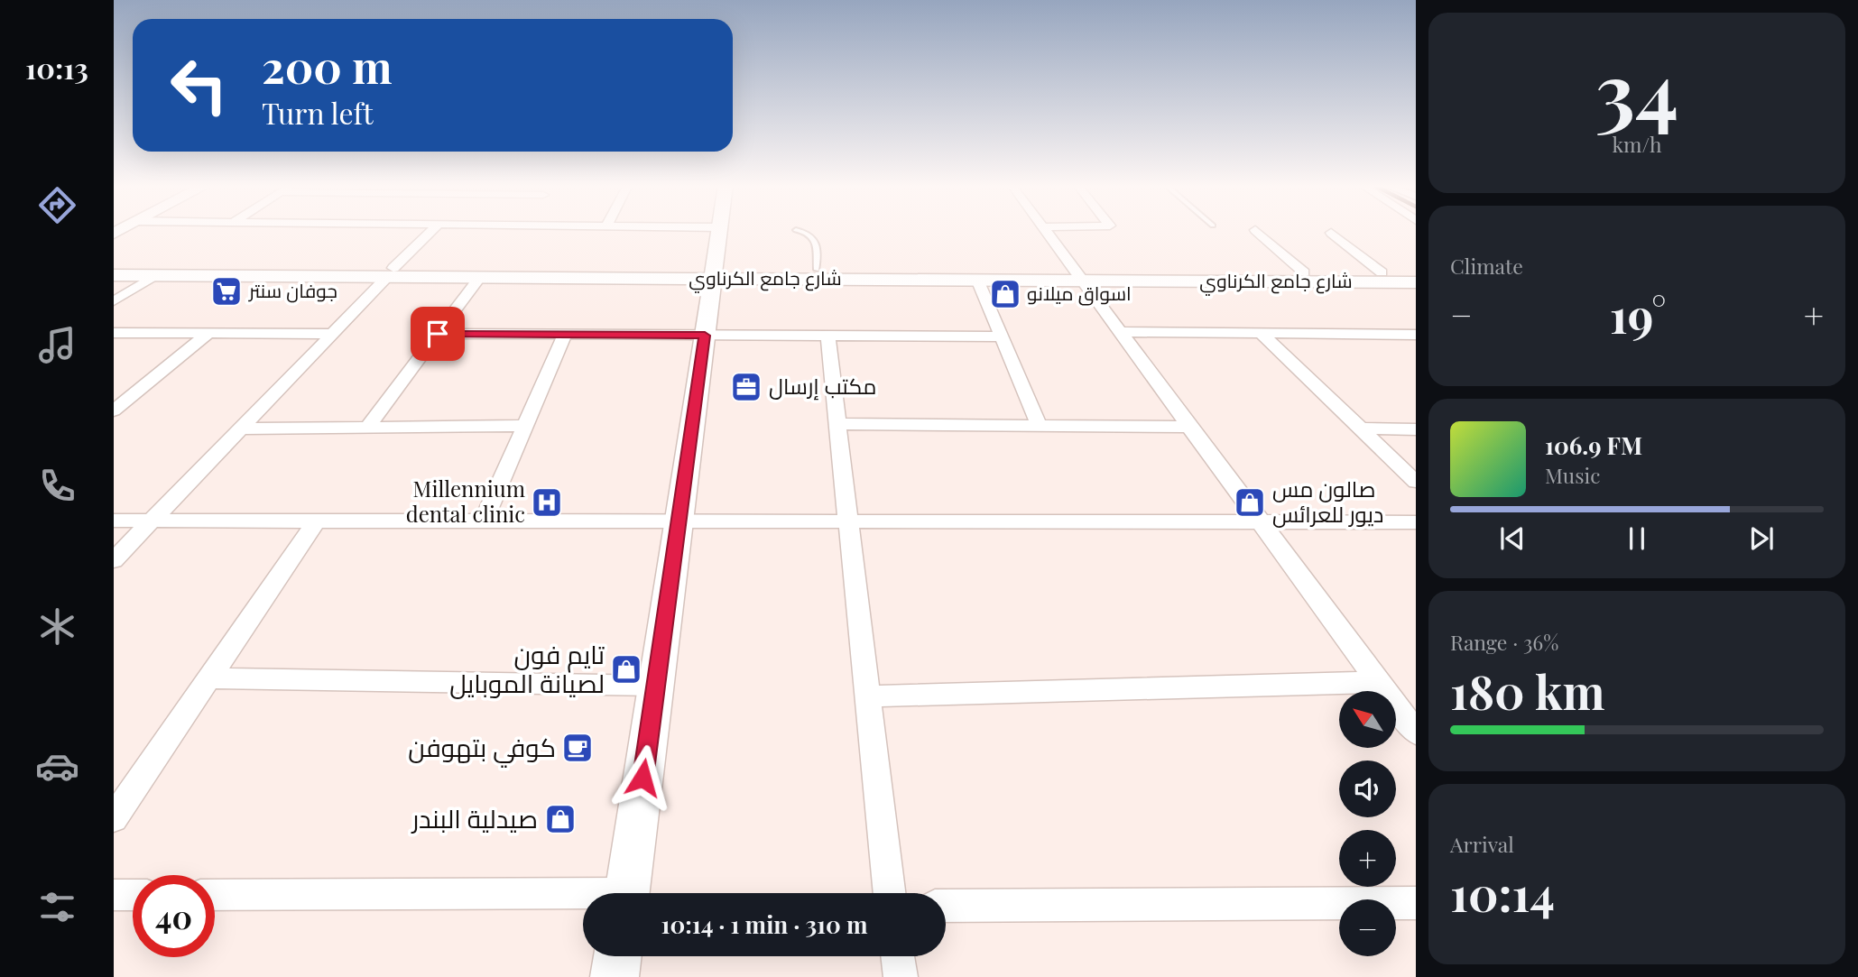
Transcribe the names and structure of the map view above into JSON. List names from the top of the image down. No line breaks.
{"streets":{"main road":["شارع جامع الكرناوي"]},"places":{"supermarket":["جوفان سنتر"],"shop":["اسواق ميلانو","صالون مس ديور للعرائس","تايم فون لصيانة الموبايل","صيدلية البندر"],"office":["مكتب إرسال"],"hospital":["Millennium dental clinic"],"cafe":["كوفي بتهوفن"]},"north":"top left","page":{"tabs":"10:13","tile":[["34","km/h"],"Climate",["Range · 36%","180 km"],["Arrival","10:14"]],"turn":["200 m","Turn left"],"heat":["−","19°","+"],"song":["106.9 FM","Music"],"map_buttons":["+","−"],"limit":"40","trip":"10:14 · 1 min · 310 m"}}
